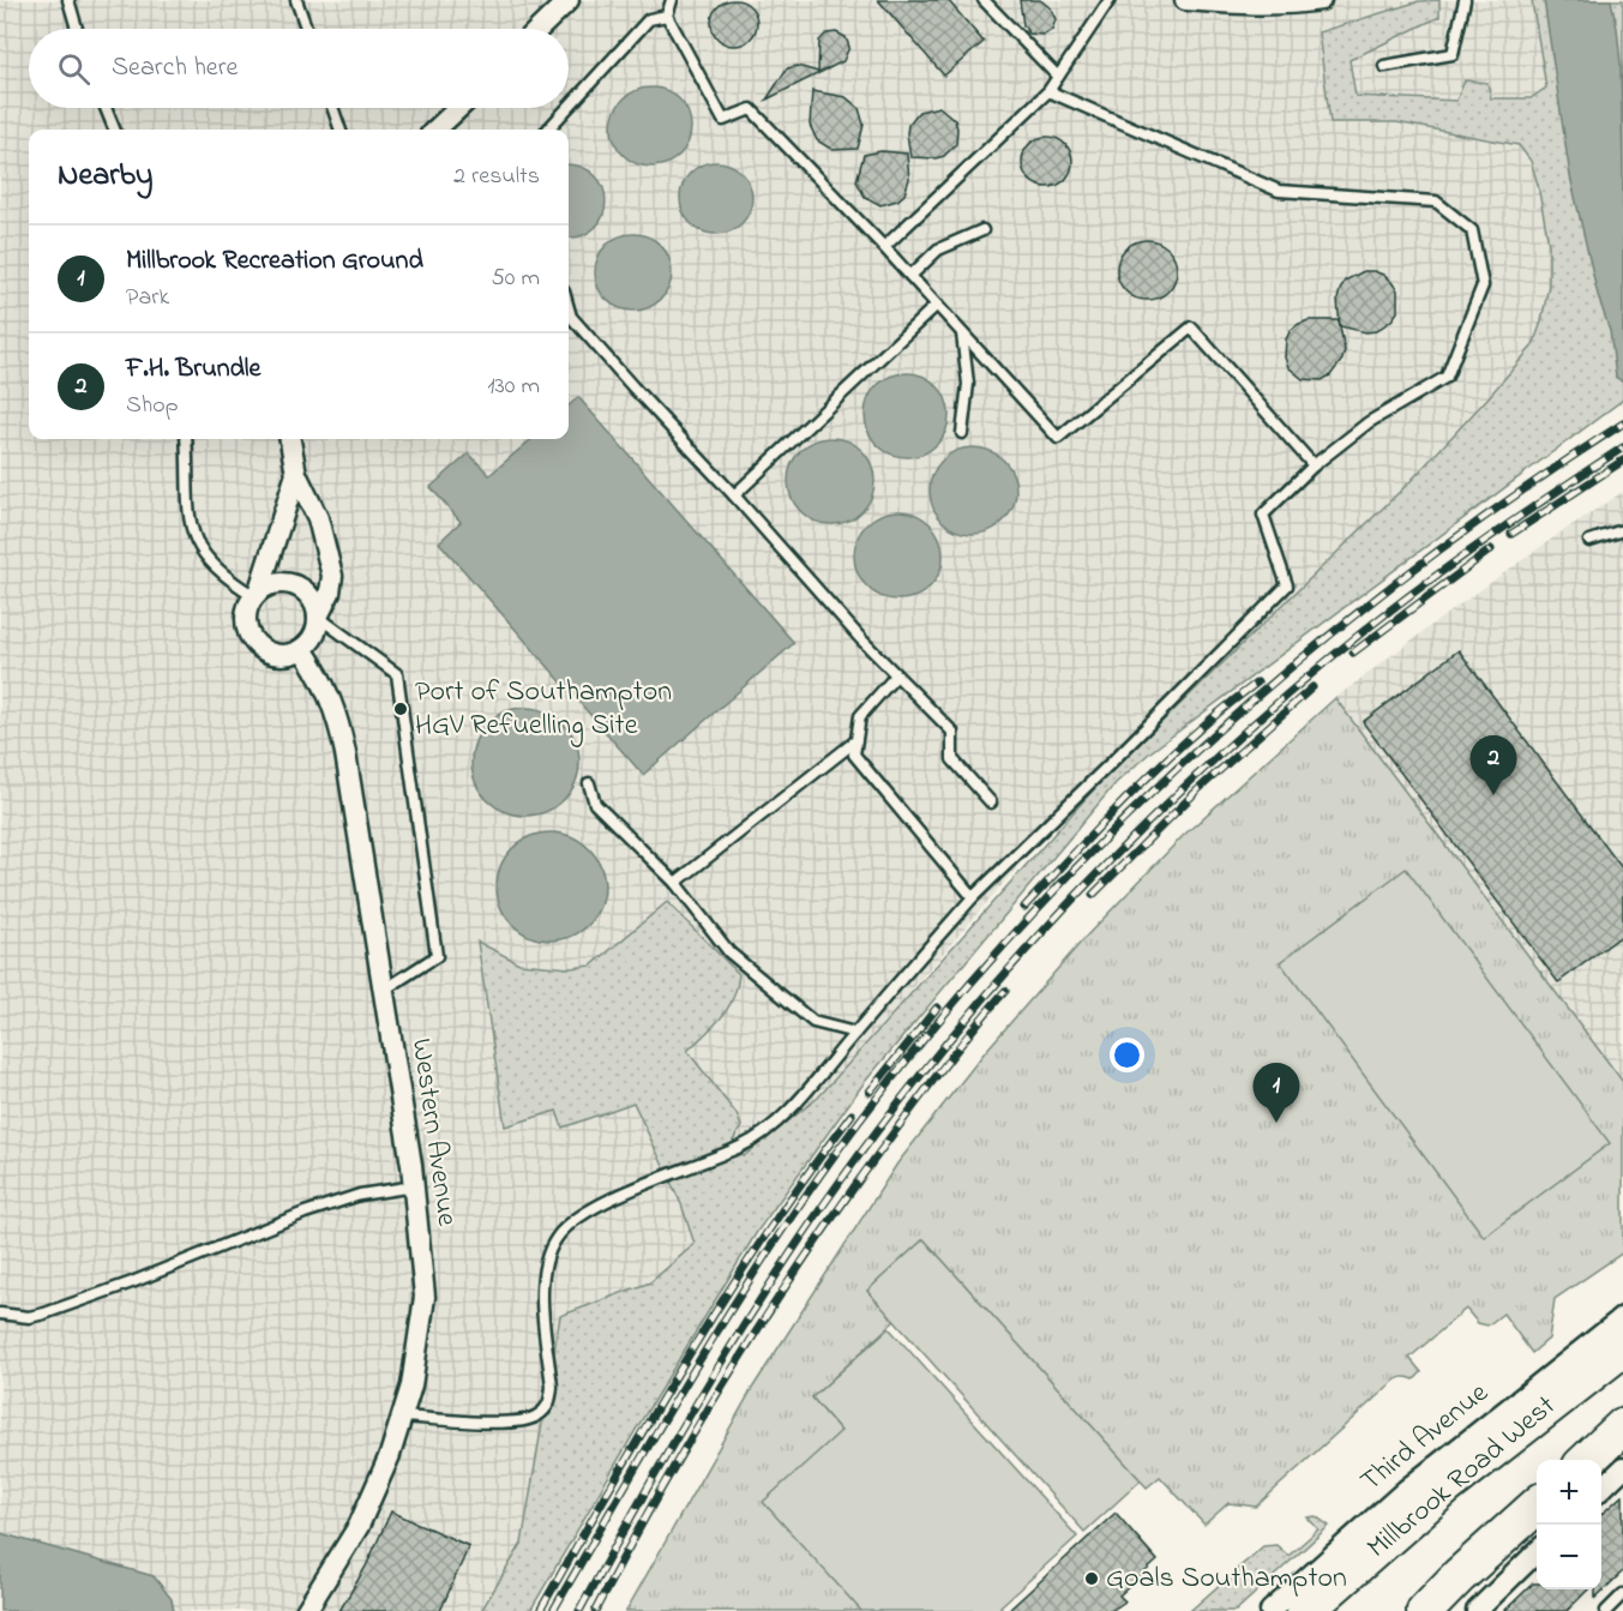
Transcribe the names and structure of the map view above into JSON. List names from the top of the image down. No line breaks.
{"streets":{"highway":["Millbrook Road West"],"street":["Western Avenue","Third Avenue"]},"places":["Port of Southampton HGV Refuelling Site","Goals Southampton"],"page":{"search":"Search here","heading":["Nearby","2 results"],"list":[{"mark":"1","name":"Millbrook Recreation Ground","note":"Park","value":"50 m"},{"mark":"2","name":"F.H. Brundle","note":"Shop","value":"130 m"}],"pins":["2","1"],"map_buttons":["+","−"]}}
